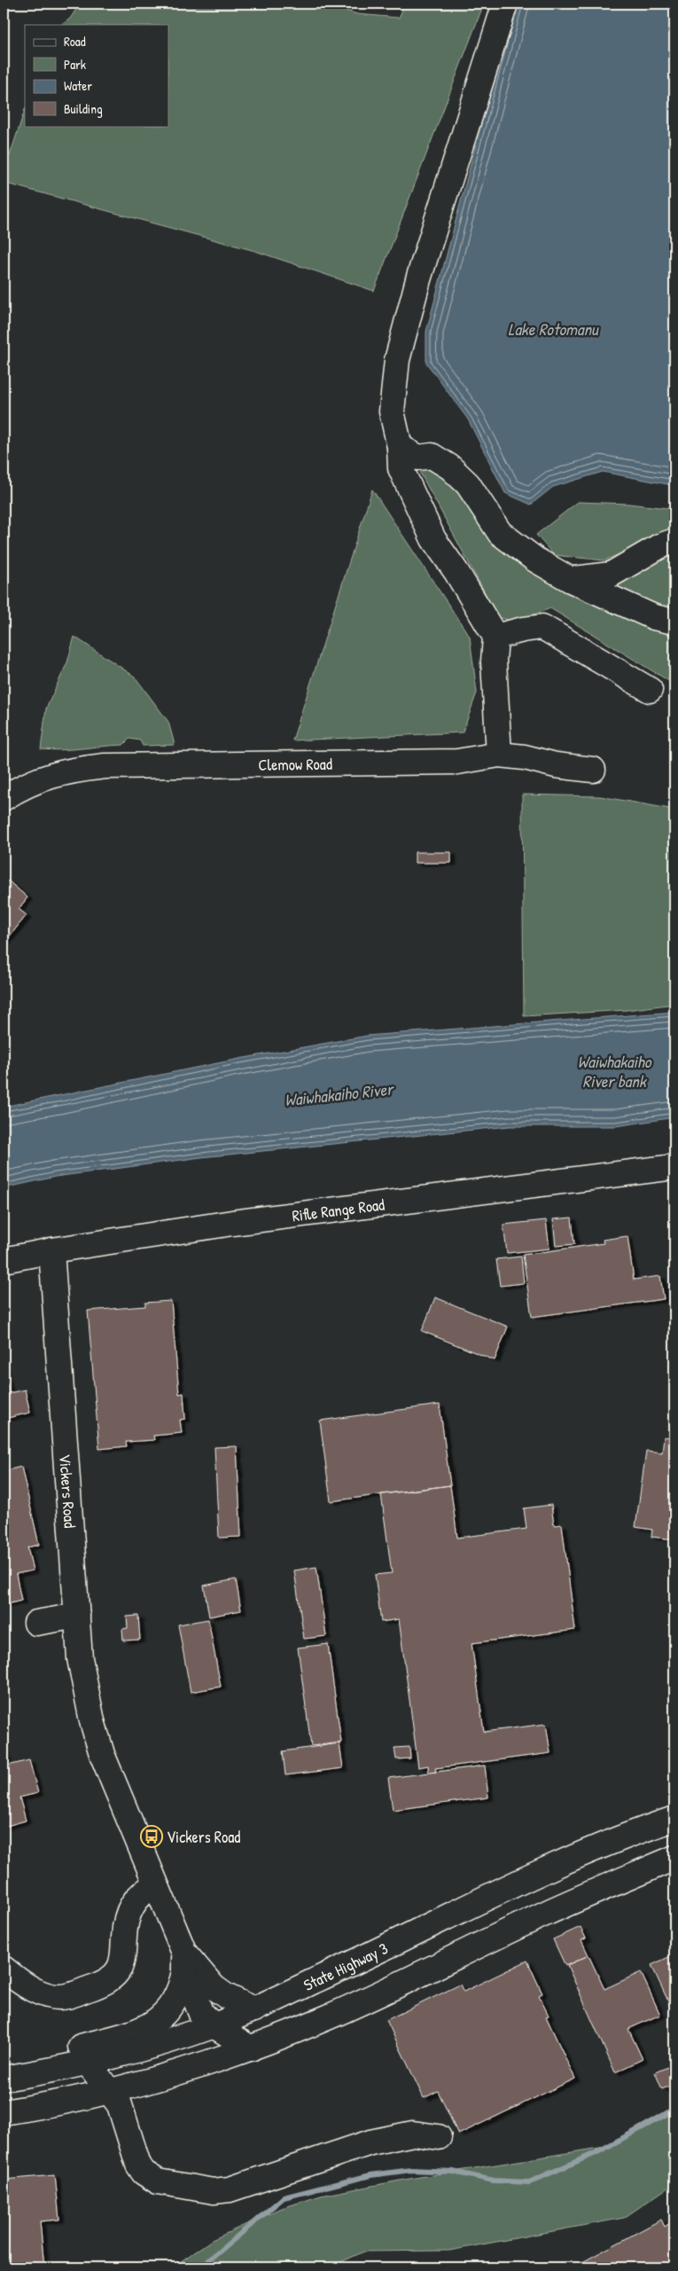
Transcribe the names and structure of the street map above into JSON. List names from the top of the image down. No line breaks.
{"streets":{"main road":["Clemow Road","Rifle Range Road","Vickers Road","State Highway 3"]},"crossings":[["Rifle Range Road","Vickers Road"],["Vickers Road","State Highway 3"]],"water":["Lake Rotomanu","Waiwhakaiho River bank","Waiwhakaiho River"],"places":{"bus stop":["Vickers Road"]},"legend":["Road","Park","Water","Building"]}
